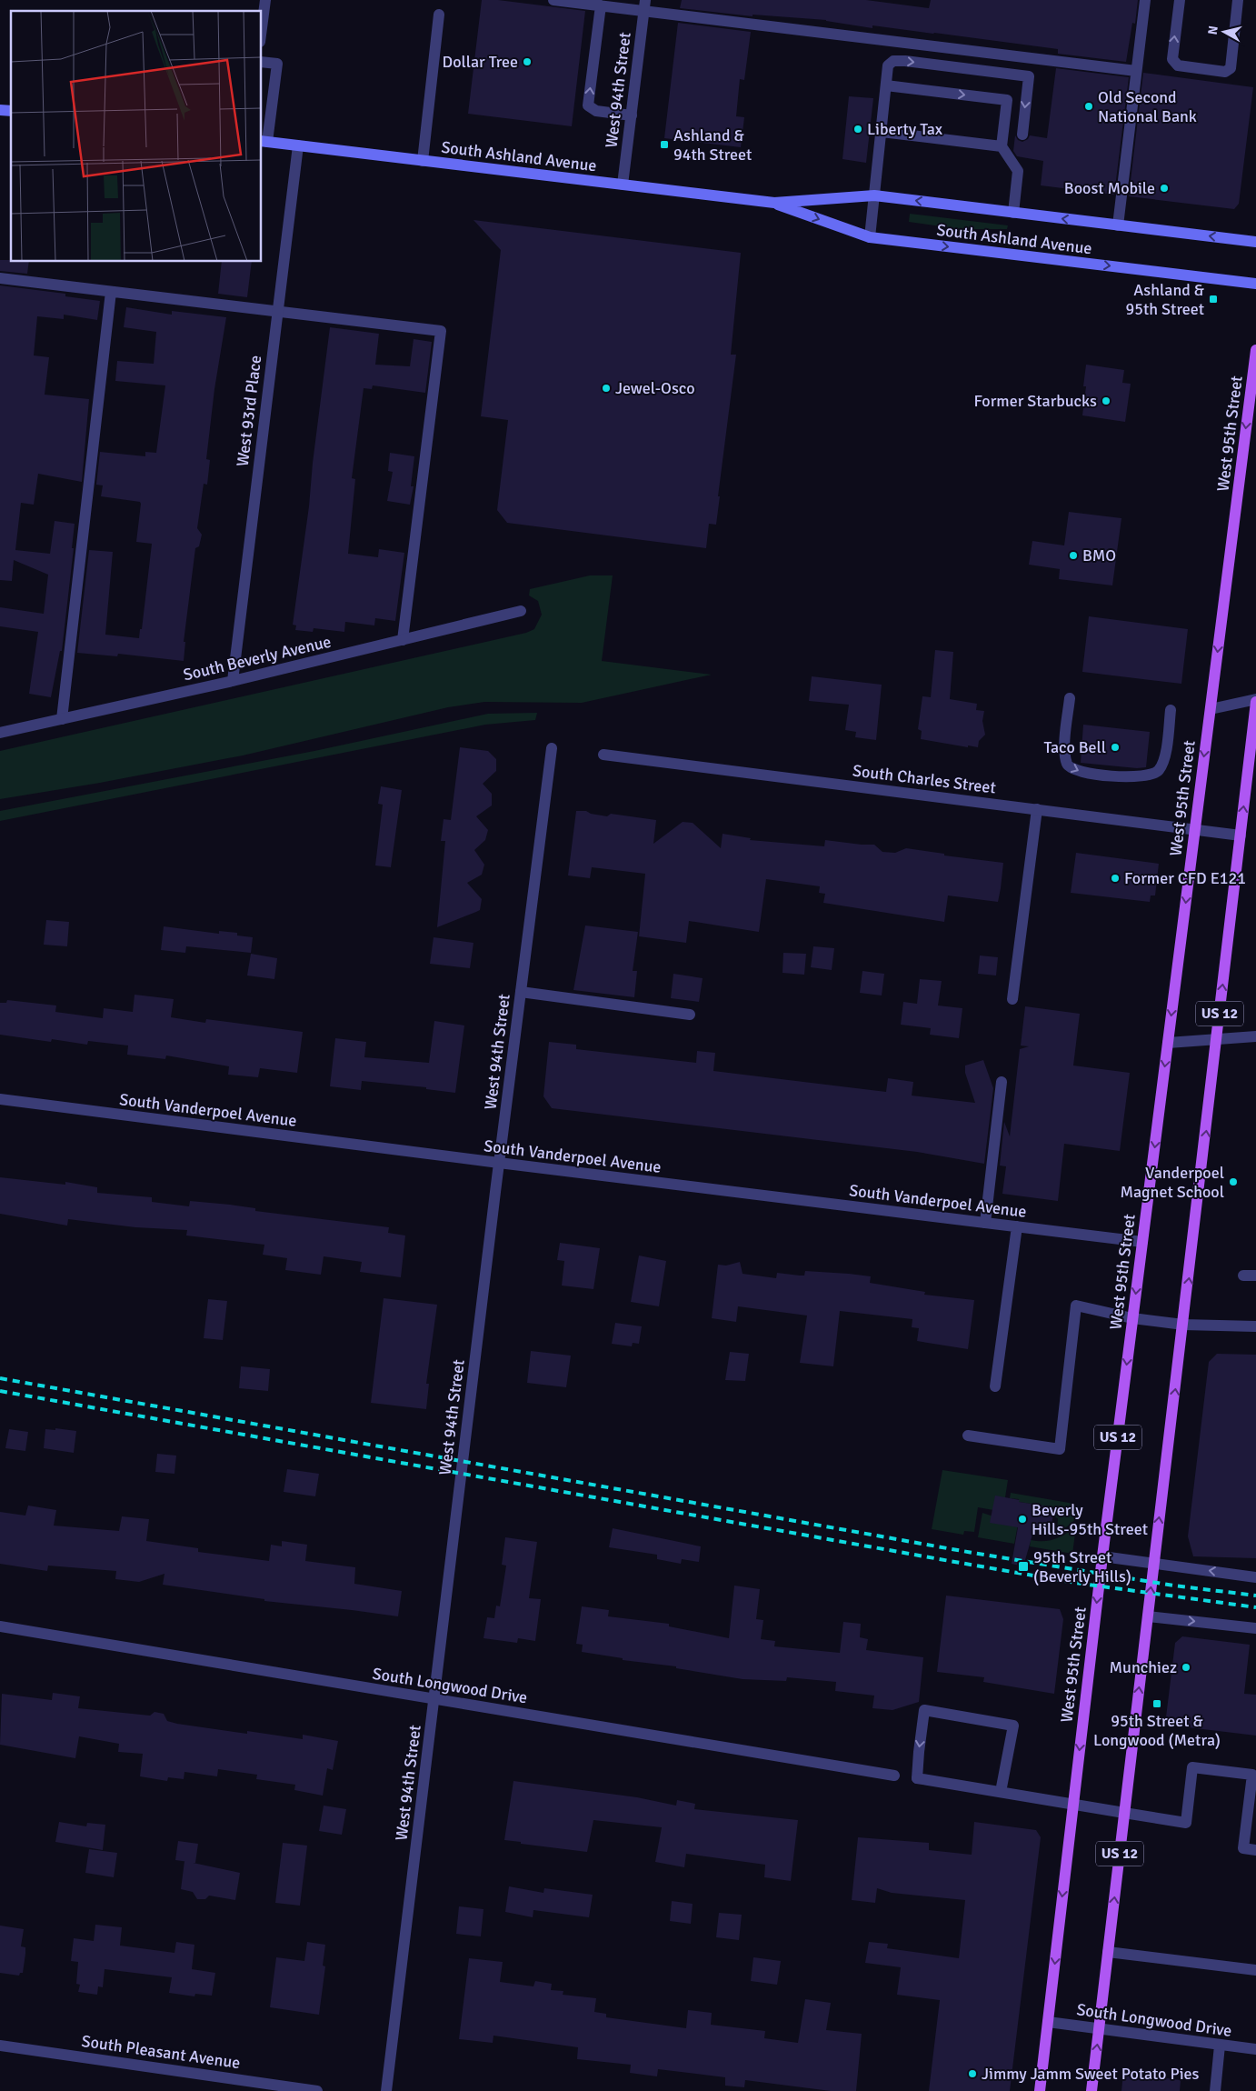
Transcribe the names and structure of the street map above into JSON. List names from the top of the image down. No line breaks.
{"streets":{"main road":["South Ashland Avenue","West 95th Street","US 12"],"street":["West 94th Street","West 93rd Place","South Beverly Avenue","South Charles Street","South Vanderpoel Avenue","South Longwood Drive","South Pleasant Avenue"]},"crossings":[["West 94th Street","South Ashland Avenue"],["West 94th Street","South Vanderpoel Avenue"],["West 94th Street","South Longwood Drive"],["South Ashland Avenue","West 93rd Place"],["West 93rd Place","South Beverly Avenue"],["West 95th Street","South Charles Street"],["West 95th Street","South Vanderpoel Avenue"],["West 95th Street","South Longwood Drive"],["South Charles Street","US 12"],["US 12","South Longwood Drive"]],"places":{"other":["Dollar Tree","Old Second National Bank","Liberty Tax","Boost Mobile","Jewel-Osco","Former Starbucks","BMO","Taco Bell","Former CFD E121","Vanderpoel Magnet School","Beverly Hills-95th Street","Munchiez","Jimmy Jamm Sweet Potato Pies"],"transit":["Ashland & 94th Street","Ashland & 95th Street","95th Street (Beverly Hills)","95th Street & Longwood (Metra)"]},"north":"left"}
